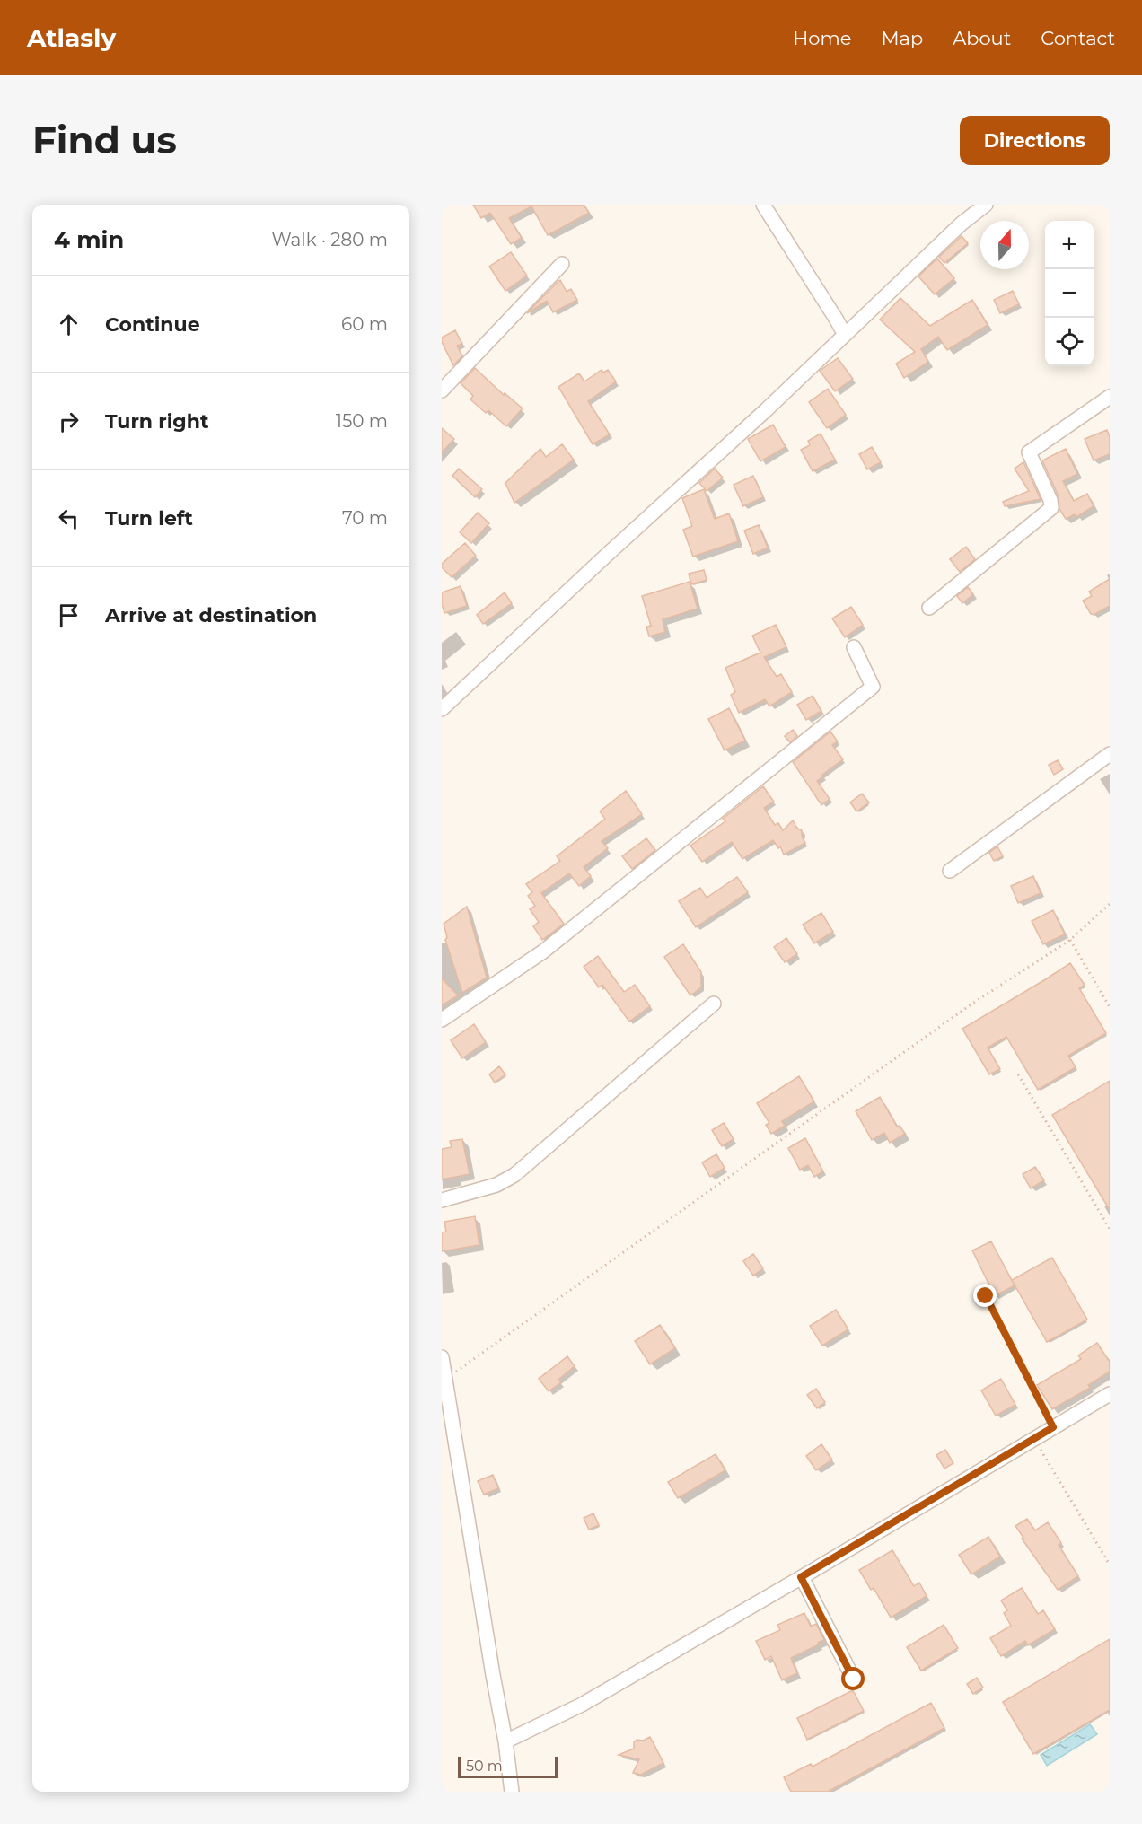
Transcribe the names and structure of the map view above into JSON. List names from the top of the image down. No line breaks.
{"scale_bar":"50 m","north":"top","page":{"header":"Atlasly","nav":["Home","Map","About","Contact"],"buttons":"Directions","title":"Find us","heading":["4 min","Walk · 280 m"],"map_buttons":["+","−"],"list":[["Continue","60 m"],["Turn right","150 m"],["Turn left","70 m"],"Arrive at destination"],"scale":"50 m"}}
